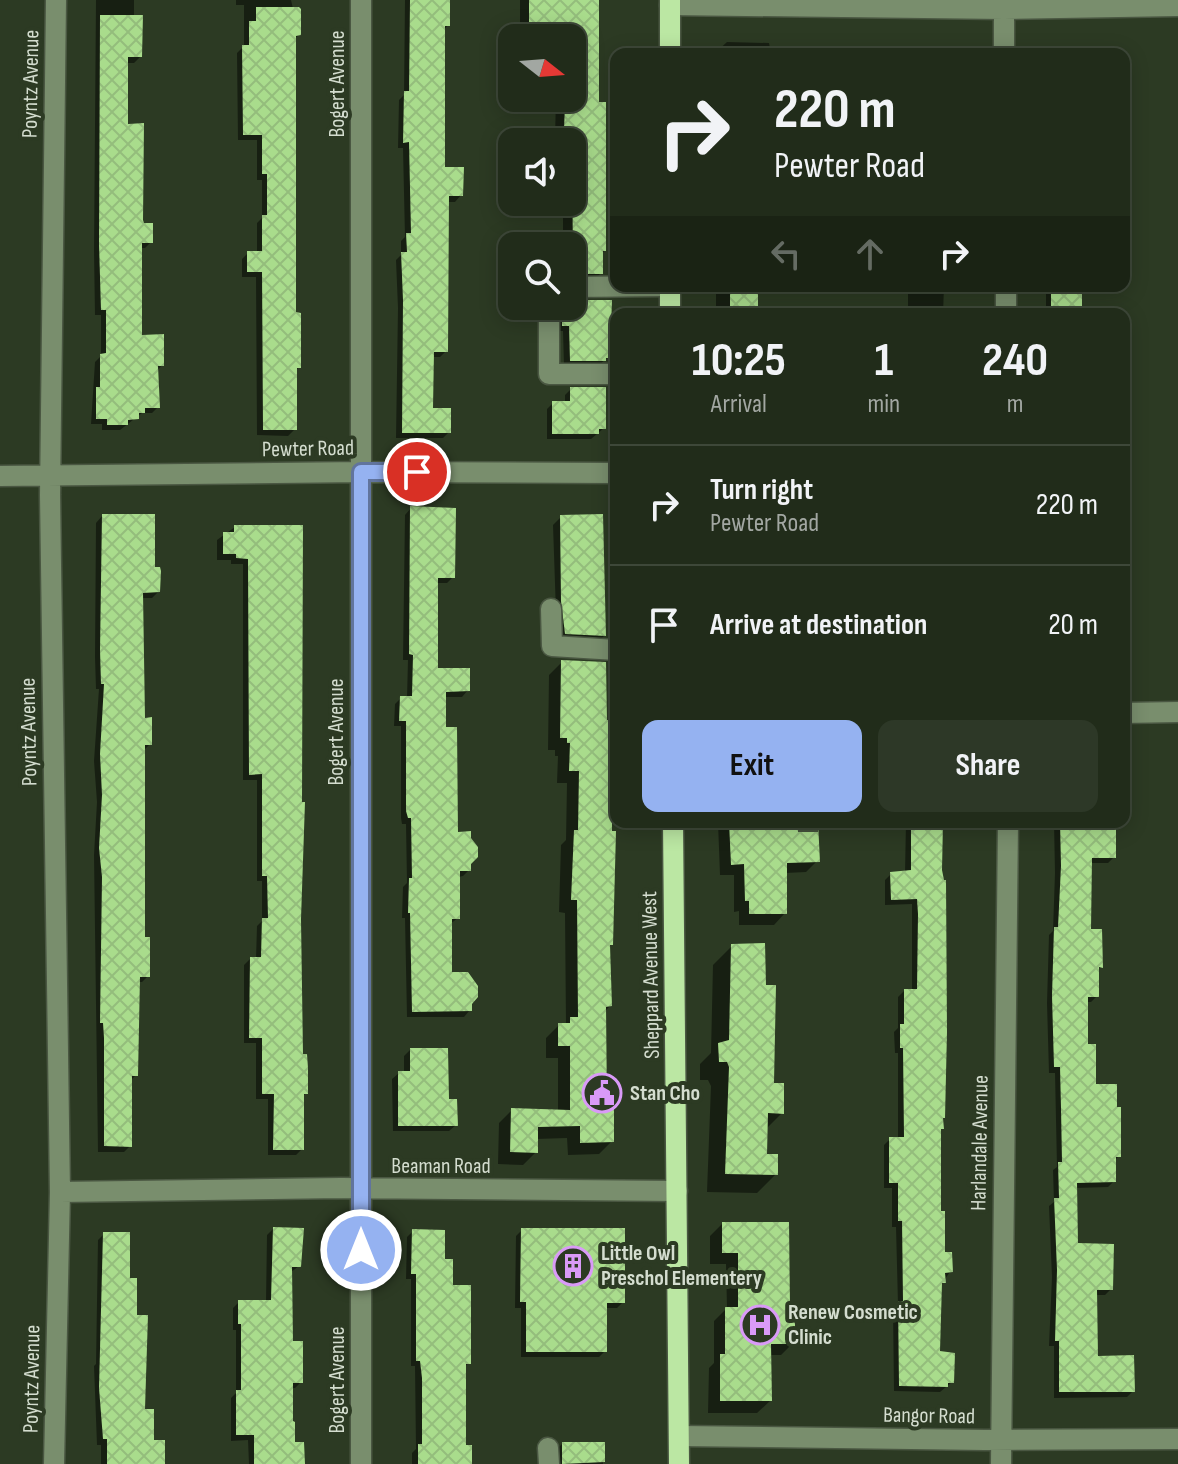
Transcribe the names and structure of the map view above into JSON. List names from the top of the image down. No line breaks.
{"streets":{"main road":["Sheppard Avenue West"],"street":["Poyntz Avenue","Bogert Avenue","Pewter Road","Harlandale Avenue","Beaman Road","Bangor Road"]},"crossings":[["Poyntz Avenue","Pewter Road"],["Poyntz Avenue","Beaman Road"],["Bogert Avenue","Pewter Road"],["Bogert Avenue","Beaman Road"],["Sheppard Avenue West","Beaman Road"],["Sheppard Avenue West","Bangor Road"],["Harlandale Avenue","Bangor Road"]],"places":{"public building":["Stan Cho"],"building":["Little Owl Preschol Elementery"],"hospital":["Renew Cosmetic Clinic"]},"north":"right","page":{"turn":["220 m","Pewter Road"],"eta":["10:25","Arrival","1","min","240","m"],"list":[{"name":"Turn right","note":"Pewter Road","value":"220 m"},{"name":"Arrive at destination","value":"20 m"}],"buttons":["Exit","Share"]}}
